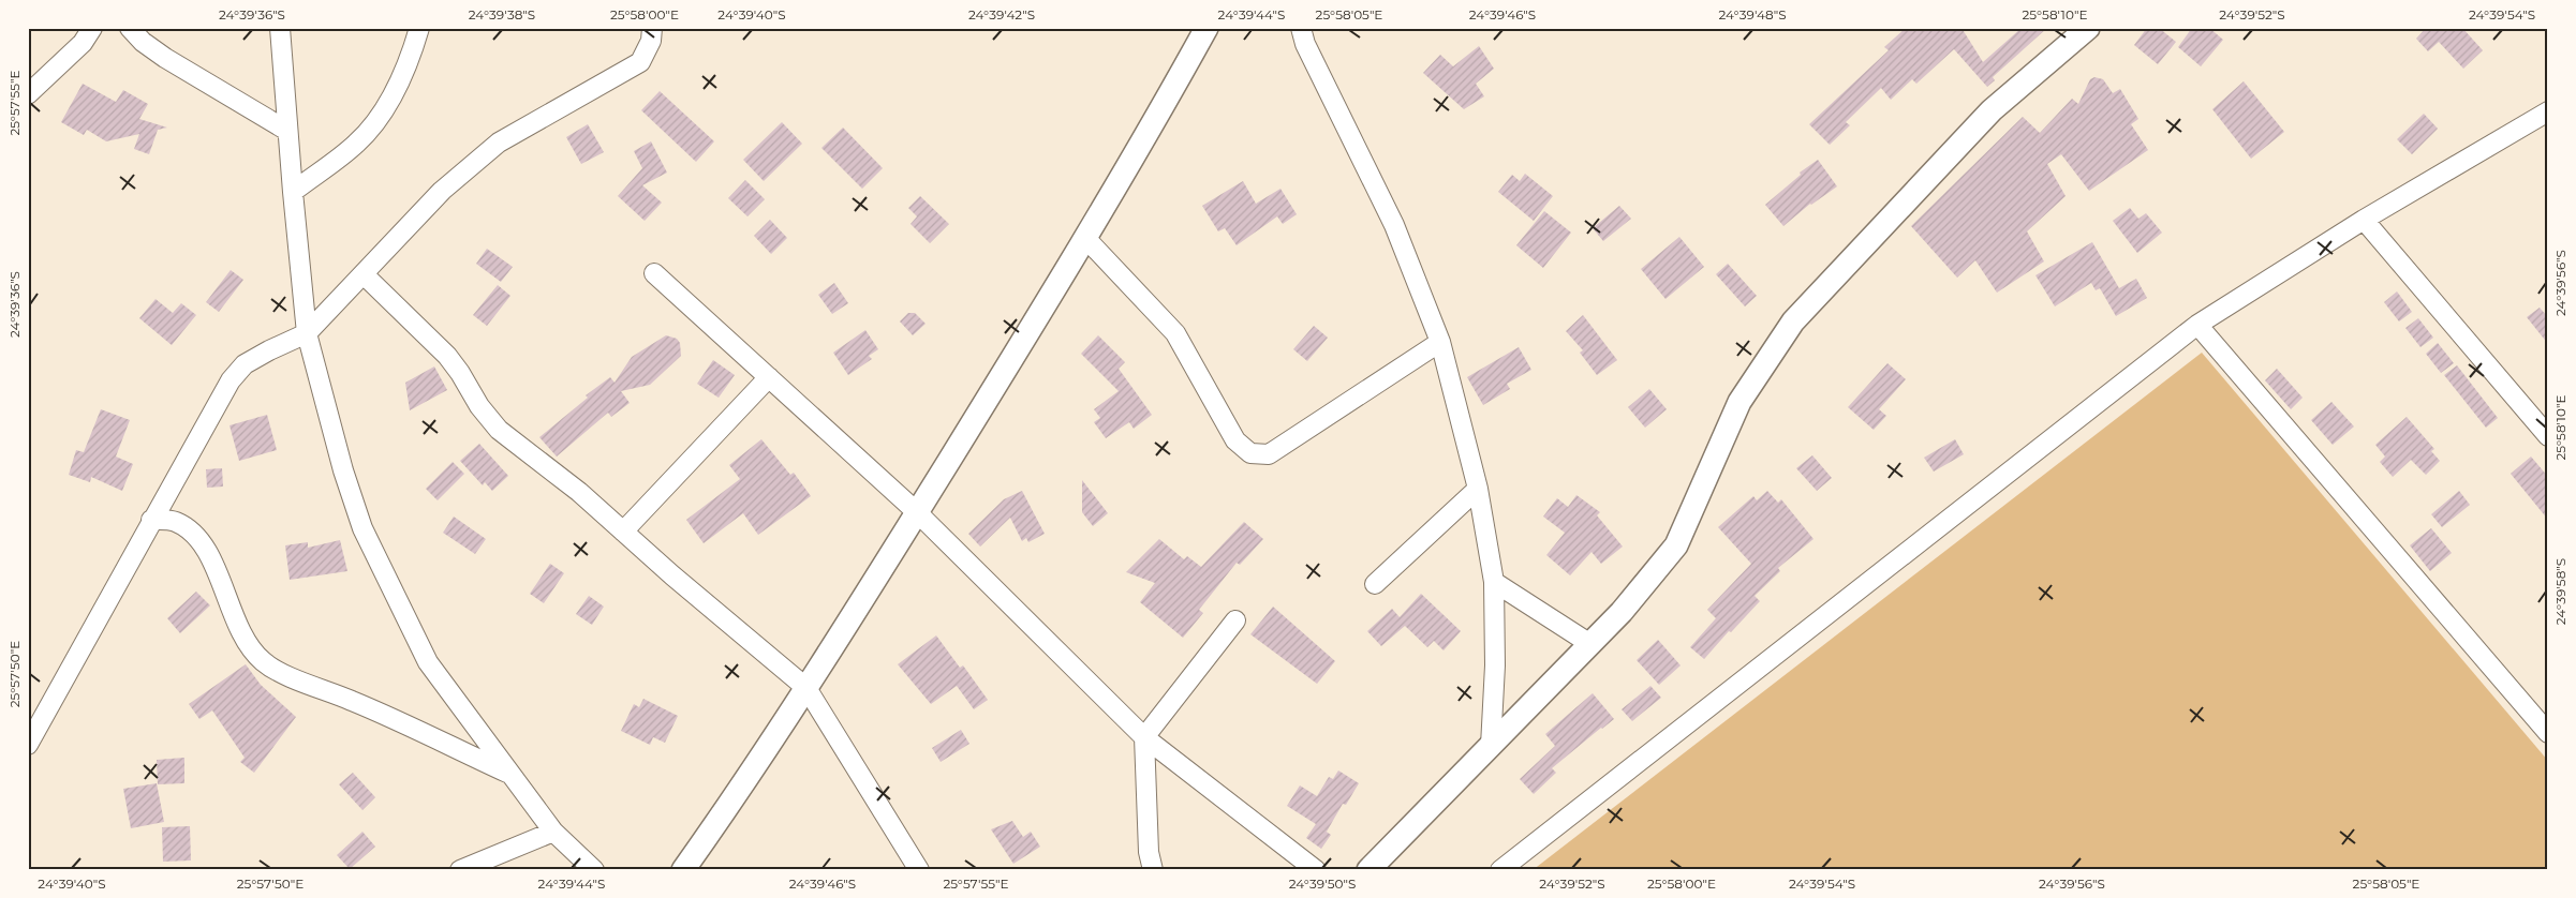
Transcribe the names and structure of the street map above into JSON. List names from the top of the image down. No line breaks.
{"coordinates":["24°39'36\"S","24°39'38\"S","25°58'00\"E","24°39'40\"S","24°39'42\"S","24°39'44\"S","25°58'05\"E","24°39'46\"S","24°39'48\"S","25°58'10\"E","24°39'52\"S","24°39'54\"S","25°57'55\"E","24°39'56\"S","24°39'58\"S","25°57'50\"E","24°39'50\"S"]}
